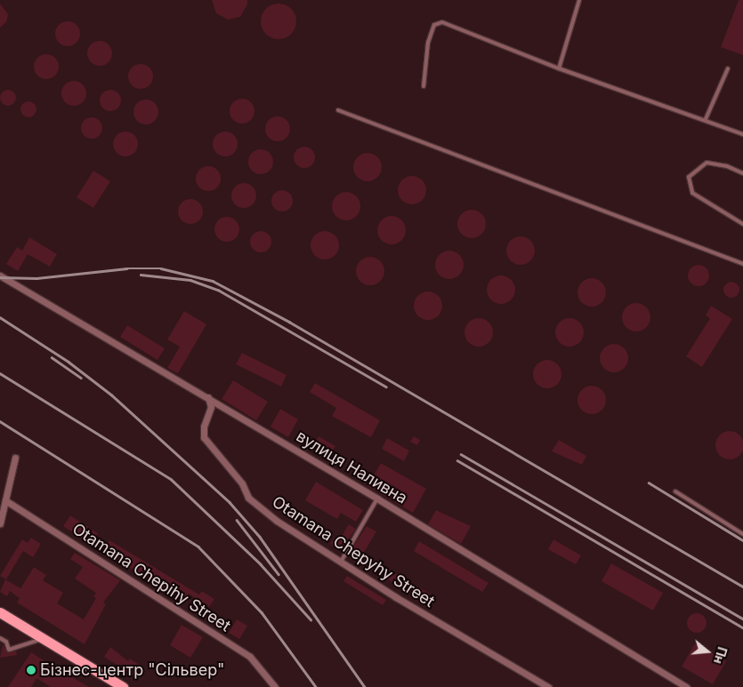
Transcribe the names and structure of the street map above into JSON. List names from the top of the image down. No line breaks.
{"streets":{"street":["вулиця Наливна","Otamana Chepyhy Street","Otamana Chepihy Street"]},"crossings":[["вулиця Наливна","Otamana Chepyhy Street"]],"places":["Бізнес-центр \"Сільвер\""],"north":"right"}
